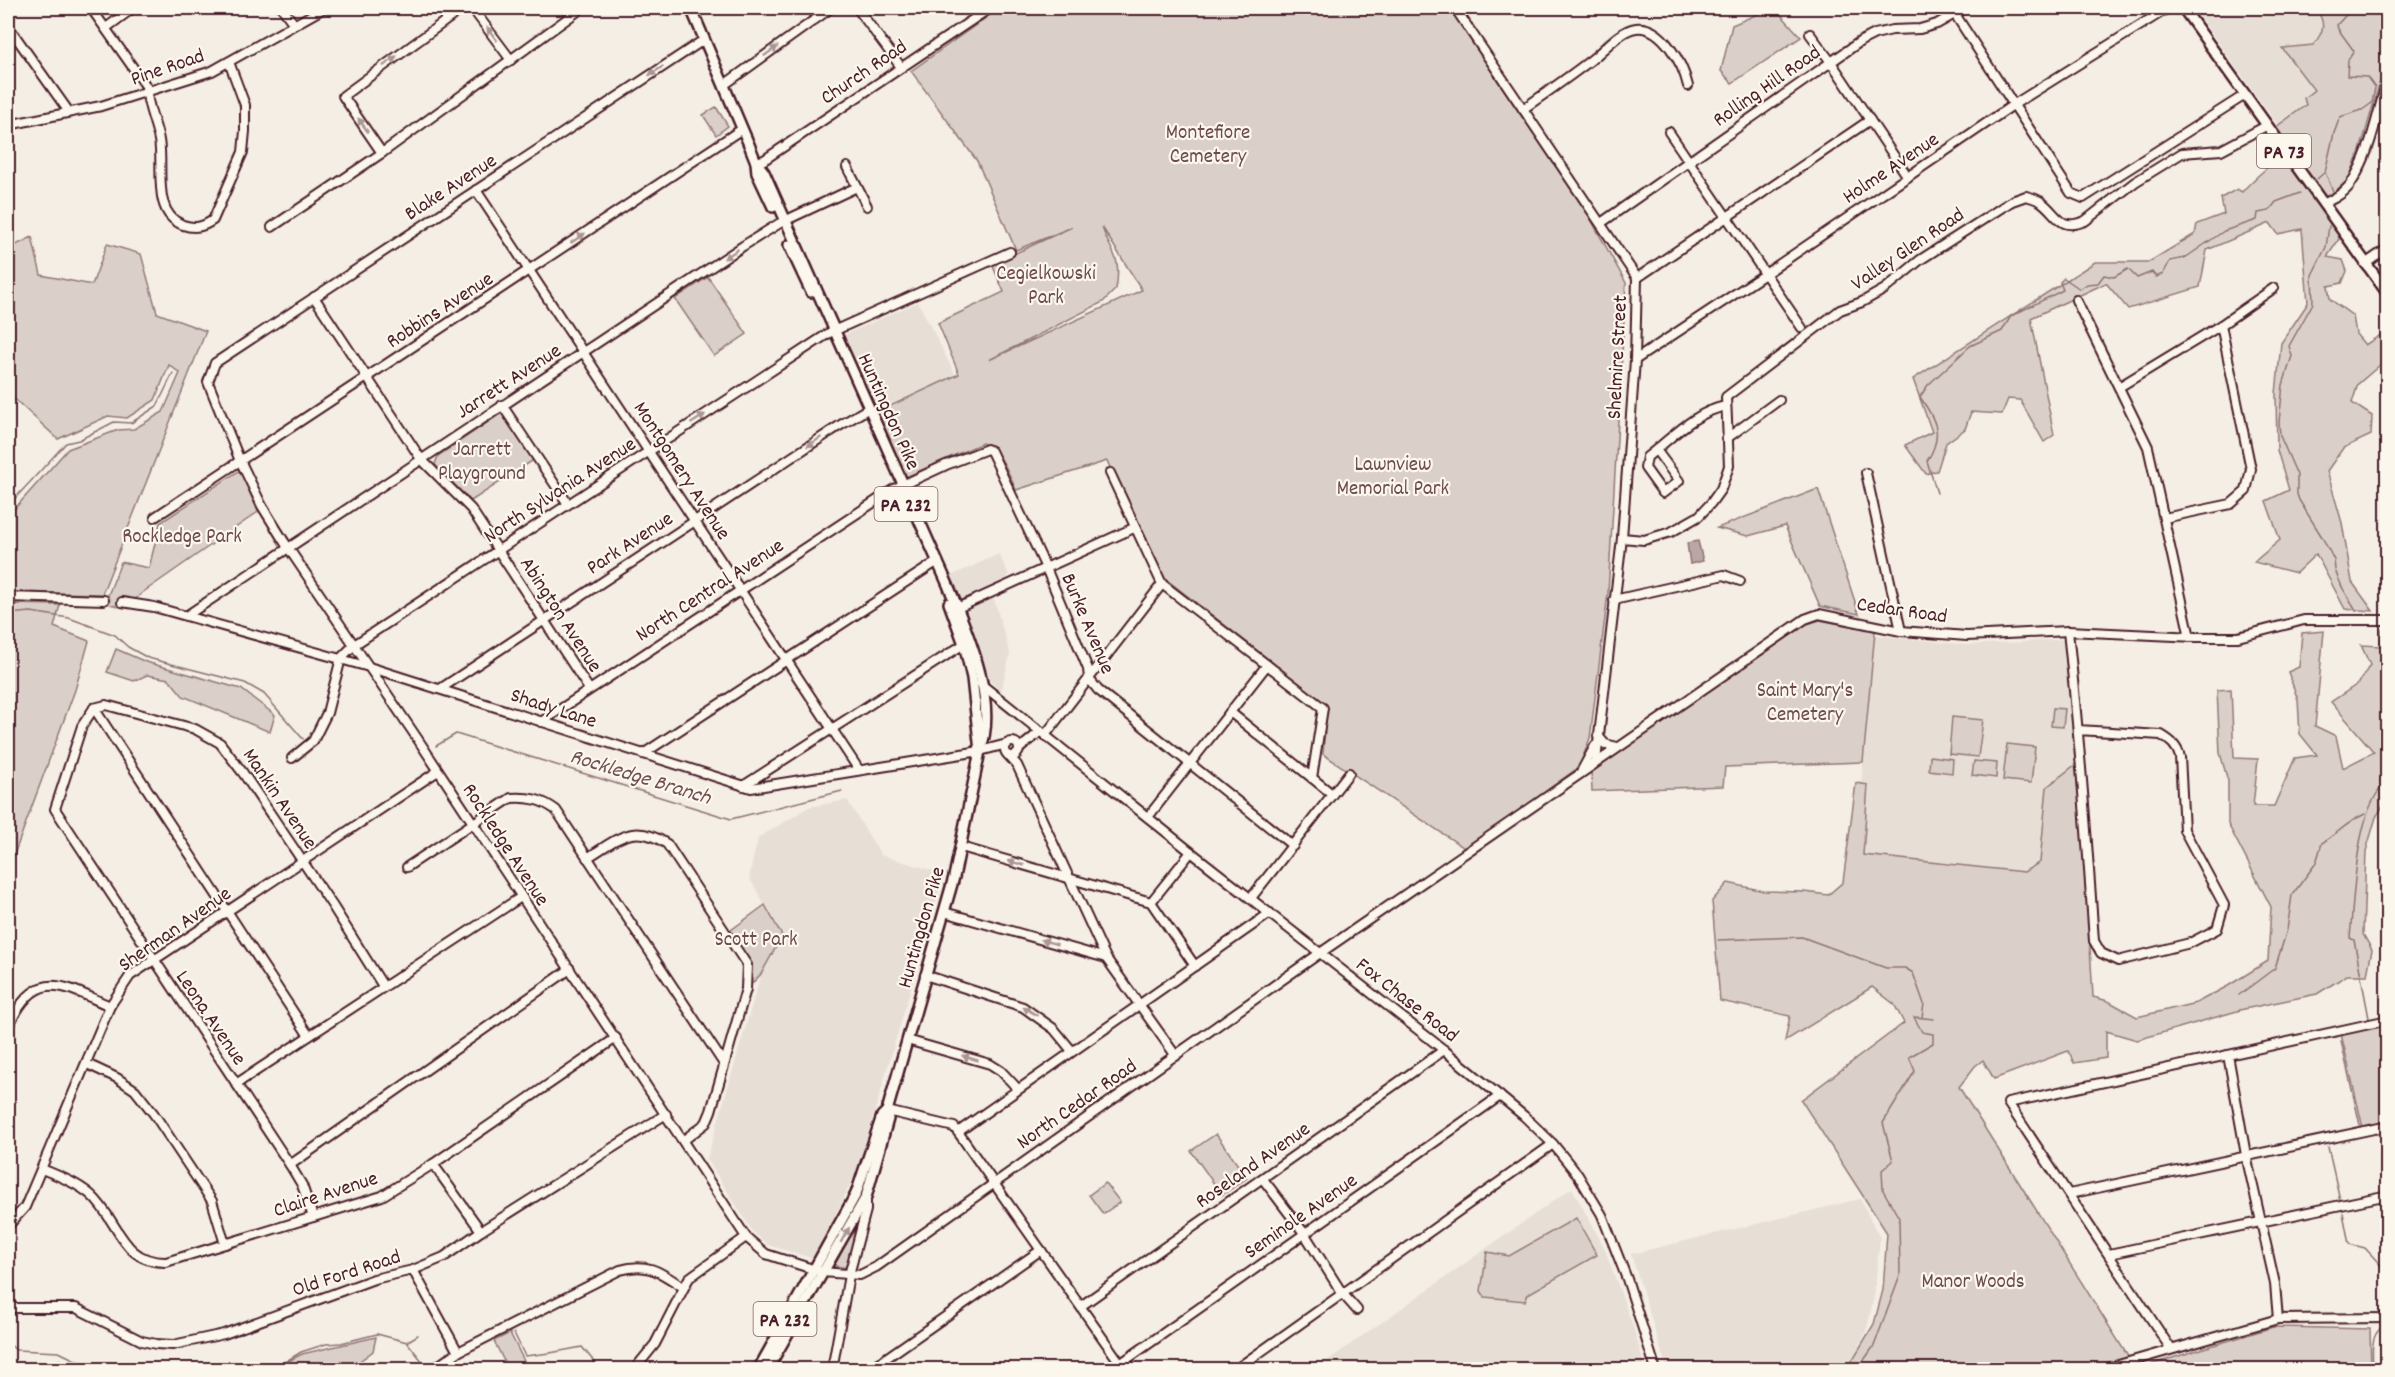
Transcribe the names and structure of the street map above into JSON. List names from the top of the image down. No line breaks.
{"streets":{"main road":["PA 73","Huntingdon Pike","PA 232"],"street":["Pine Road","Church Road","Rolling Hill Road","Holme Avenue","Blake Avenue","Valley Glen Road","Robbins Avenue","Shelmire Street","Jarrett Avenue","Montgomery Avenue","North Sylvania Avenue","Park Avenue","North Central Avenue","Cedar Road","Abington Avenue","Burke Avenue","Shady Lane","Mankin Avenue","Rockledge Avenue","Sherman Avenue","Fox Chase Road","Leona Avenue","North Cedar Road","Roseland Avenue","Claire Avenue","Seminole Avenue","Old Ford Road"]},"crossings":[["Church Road","Huntingdon Pike"],["Rolling Hill Road","Shelmire Street"],["PA 73","Valley Glen Road"],["Holme Avenue","Shelmire Street"],["Blake Avenue","Huntingdon Pike"],["Blake Avenue","Montgomery Avenue"],["Blake Avenue","Abington Avenue"],["Blake Avenue","Rockledge Avenue"],["Robbins Avenue","Huntingdon Pike"],["Robbins Avenue","Montgomery Avenue"],["Robbins Avenue","Abington Avenue"],["Robbins Avenue","Rockledge Avenue"],["Shelmire Street","Cedar Road"],["Jarrett Avenue","Huntingdon Pike"],["Jarrett Avenue","Montgomery Avenue"],["Jarrett Avenue","Abington Avenue"],["Jarrett Avenue","Shady Lane"],["Jarrett Avenue","Rockledge Avenue"],["Huntingdon Pike","North Sylvania Avenue"],["Huntingdon Pike","Park Avenue"],["Huntingdon Pike","North Central Avenue"],["Huntingdon Pike","Shady Lane"],["Huntingdon Pike","Rockledge Avenue"],["Huntingdon Pike","Fox Chase Road"],["Montgomery Avenue","North Sylvania Avenue"],["Montgomery Avenue","Park Avenue"],["Montgomery Avenue","North Central Avenue"],["Montgomery Avenue","Shady Lane"],["North Sylvania Avenue","Abington Avenue"],["North Sylvania Avenue","Shady Lane"],["North Sylvania Avenue","Rockledge Avenue"],["Park Avenue","Abington Avenue"],["Park Avenue","Shady Lane"],["North Central Avenue","Abington Avenue"],["North Central Avenue","Burke Avenue"],["North Central Avenue","Shady Lane"],["Cedar Road","Fox Chase Road"],["Cedar Road","North Cedar Road"],["Shady Lane","Rockledge Avenue"],["Mankin Avenue","Sherman Avenue"],["Mankin Avenue","Leona Avenue"],["Rockledge Avenue","Sherman Avenue"],["Rockledge Avenue","North Cedar Road"],["Rockledge Avenue","Claire Avenue"],["Rockledge Avenue","Old Ford Road"],["Sherman Avenue","Leona Avenue"],["Sherman Avenue","Claire Avenue"],["Fox Chase Road","North Cedar Road"],["Fox Chase Road","Roseland Avenue"],["Fox Chase Road","Seminole Avenue"],["Leona Avenue","Claire Avenue"]],"one_way":["Blake Avenue","Robbins Avenue","Park Avenue"],"water":["Rockledge Branch"],"parks":["Montefiore Cemetery","Cegielkowski Park","Jarrett Playground","Lawnview Memorial Park","Rockledge Park","Saint Mary's Cemetery","Scott Park","Manor Woods"]}
